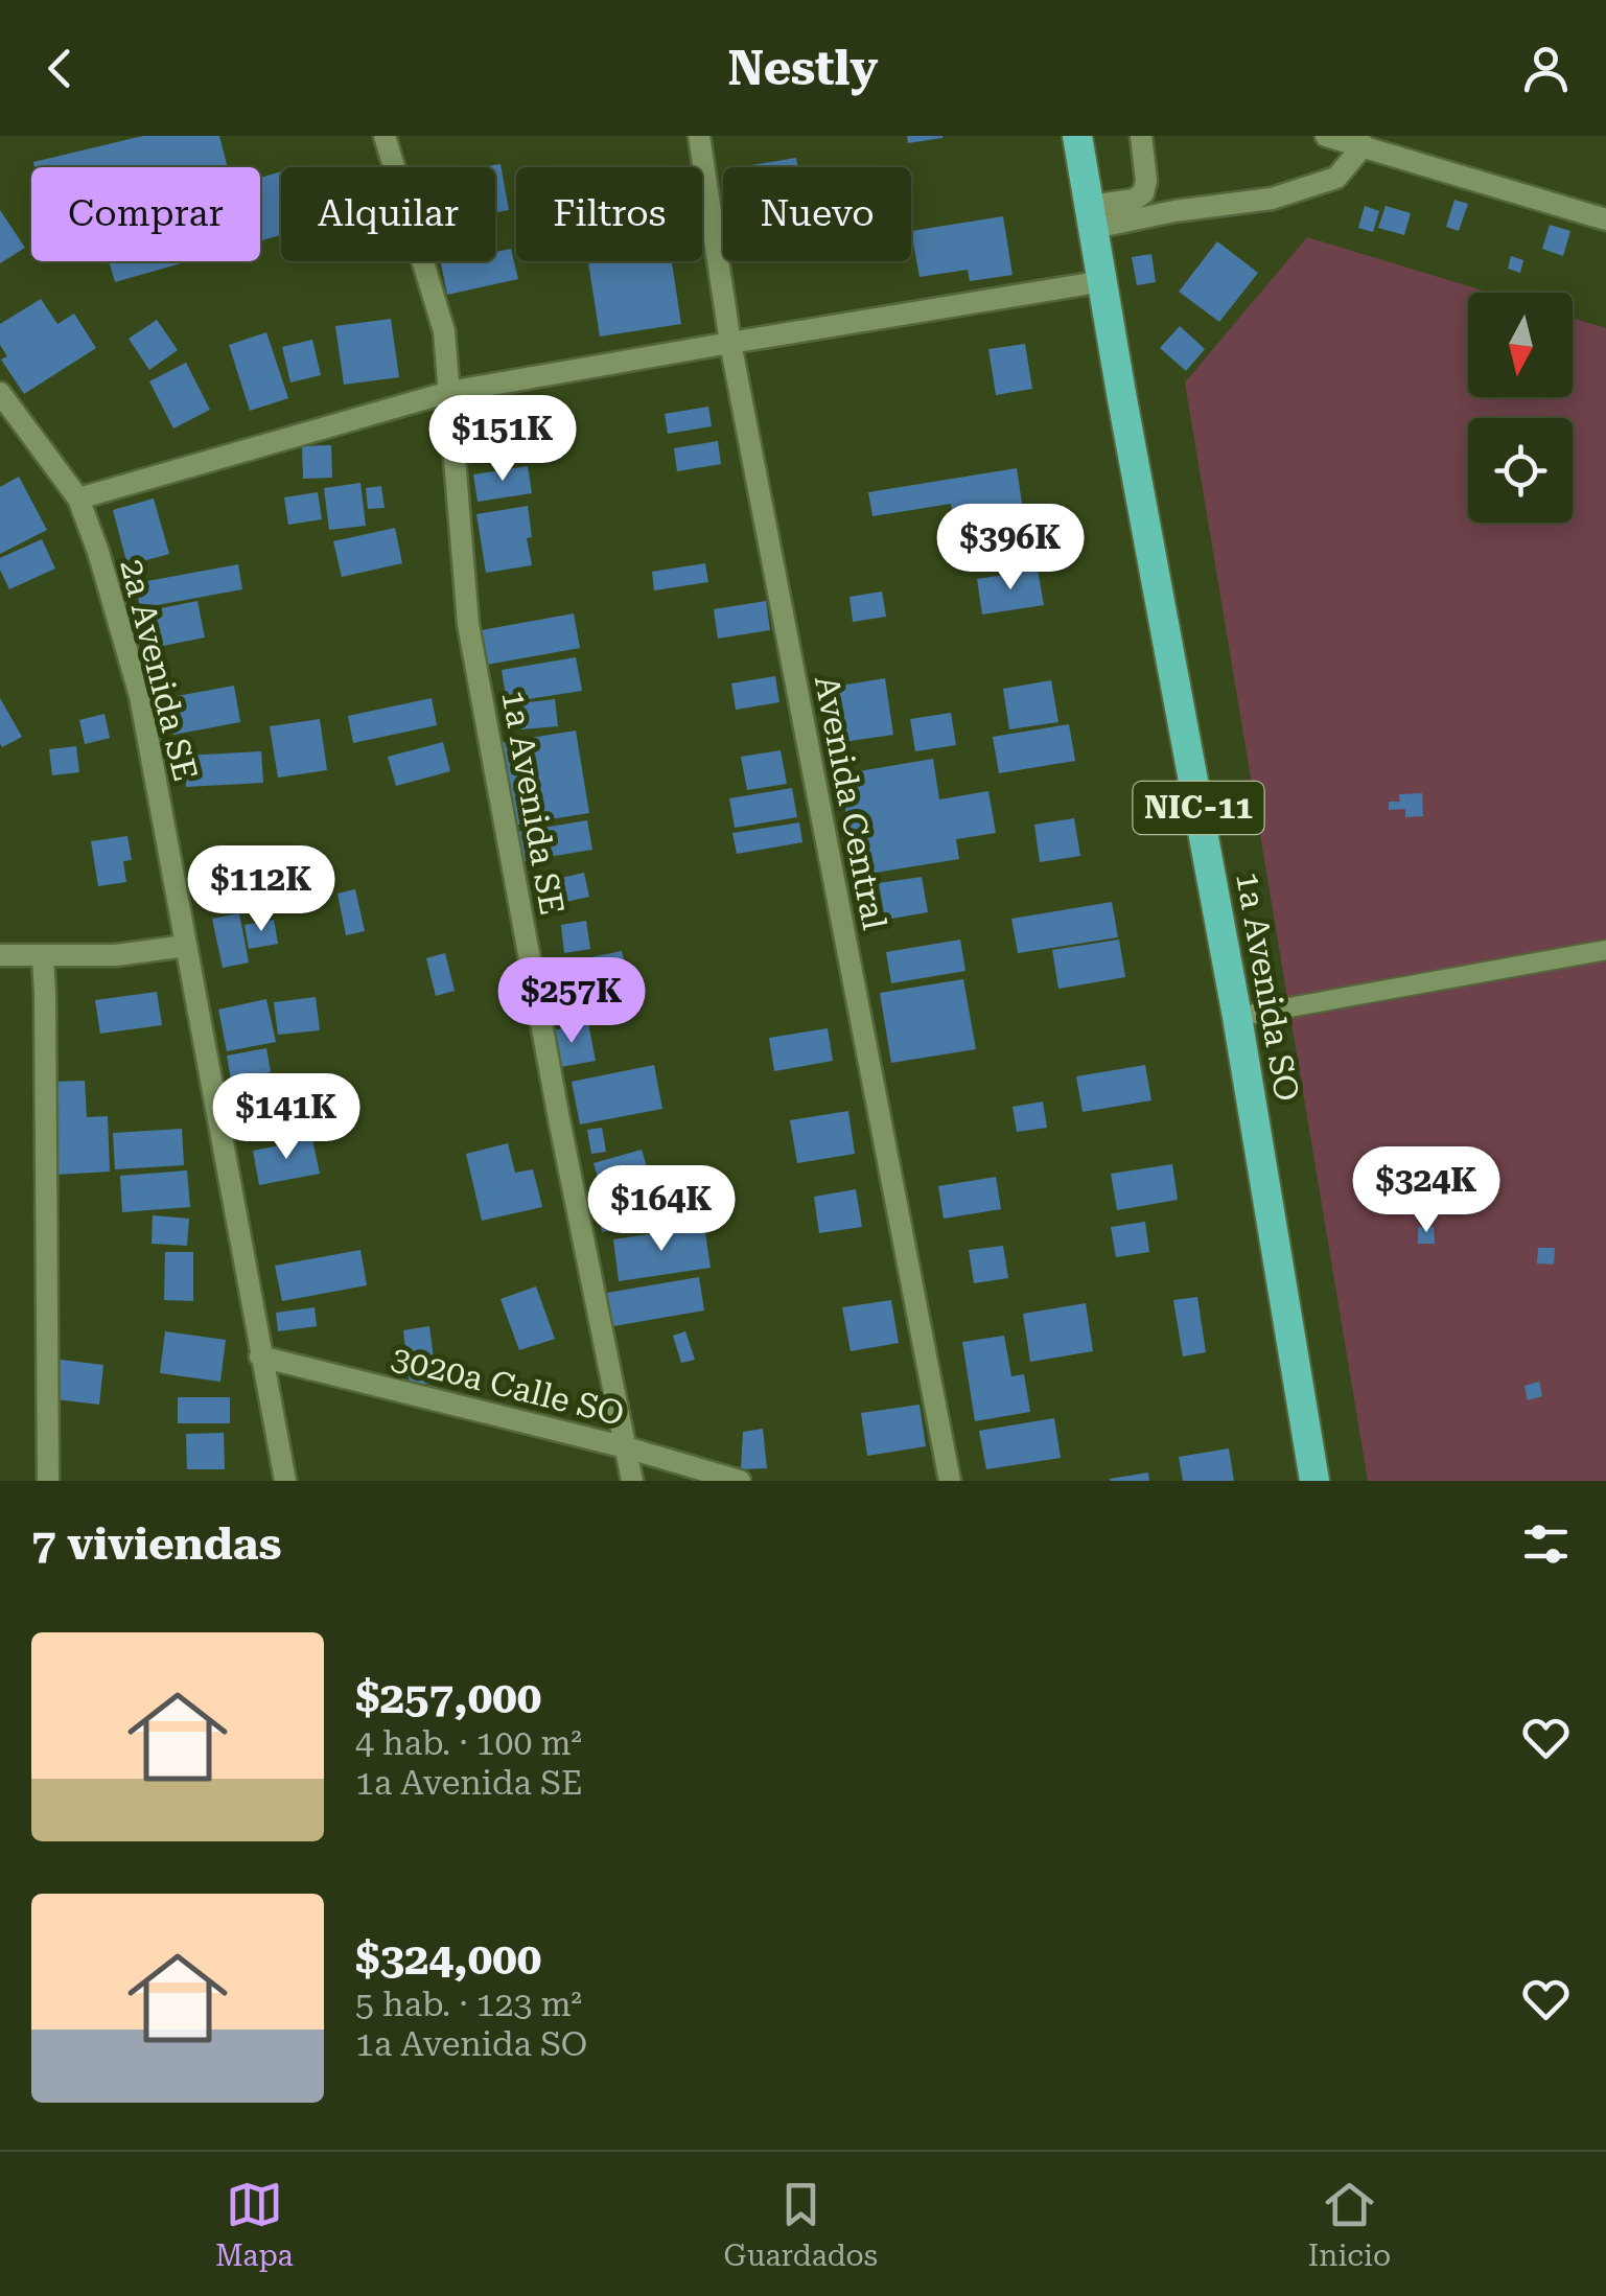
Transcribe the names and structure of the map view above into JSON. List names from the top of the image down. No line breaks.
{"streets":{"highway":["NIC-11","1a Avenida SO"],"street":["2a Avenida SE","1a Avenida SE","Avenida Central","3020a Calle SO"]},"crossings":[["2a Avenida SE","3020a Calle SO"],["1a Avenida SE","3020a Calle SO"]],"north":"bottom","page":{"header":"Nestly","chip":["Comprar","Alquilar","Filtros","Nuevo"],"price":["$151K","$396K","$112K","$257K","$141K","$324K","$164K"],"heading":"7 viviendas","list":[{"name":"$257,000","note":"4 hab. · 100 m² · 1a Avenida SE"},{"name":"$324,000","note":"5 hab. · 123 m² · 1a Avenida SO"}],"tabs":["Mapa","Guardados","Inicio"]}}
